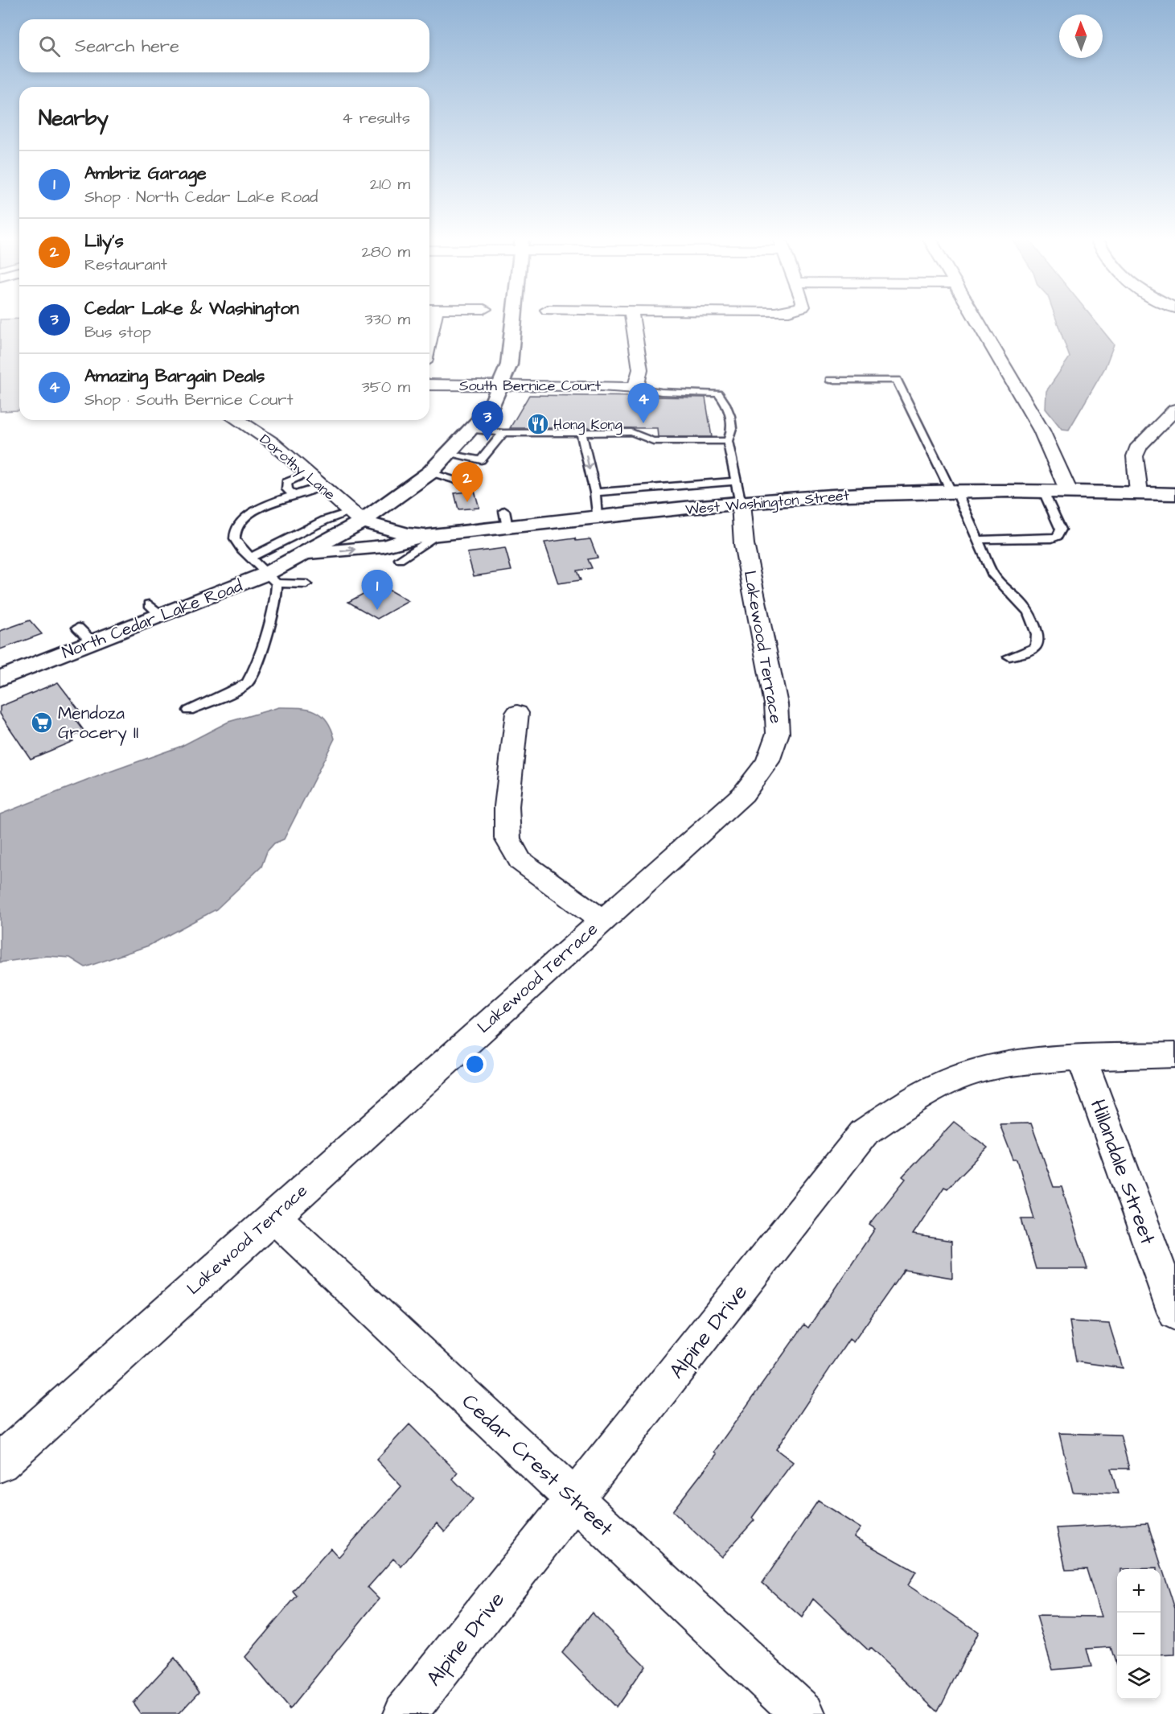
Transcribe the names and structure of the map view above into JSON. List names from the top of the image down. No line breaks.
{"streets":{"main road":["West Washington Street","North Cedar Lake Road"],"street":["South Bernice Court","Dorothy Lane","Lakewood Terrace","Hillandale Street","Alpine Drive","Cedar Crest Street"]},"crossings":[["South Bernice Court","North Cedar Lake Road"],["Dorothy Lane","West Washington Street"],["Dorothy Lane","North Cedar Lake Road"],["West Washington Street","North Cedar Lake Road"],["West Washington Street","Lakewood Terrace"],["Lakewood Terrace","Cedar Crest Street"],["Hillandale Street","Alpine Drive"],["Alpine Drive","Cedar Crest Street"]],"places":{"restaurant":["Hong Kong"],"supermarket":["Mendoza Grocery II"]},"north":"top","page":{"search":"Search here","heading":["Nearby","4 results"],"list":[{"mark":"1","name":"Ambriz Garage","note":"Shop · North Cedar Lake Road","value":"210 m"},{"mark":"2","name":"Lily's","note":"Restaurant","value":"280 m"},{"mark":"3","name":"Cedar Lake & Washington","note":"Bus stop","value":"330 m"},{"mark":"4","name":"Amazing Bargain Deals","note":"Shop · South Bernice Court","value":"350 m"}],"pins":["4","3","2","1"],"map_buttons":["+","−"]}}
